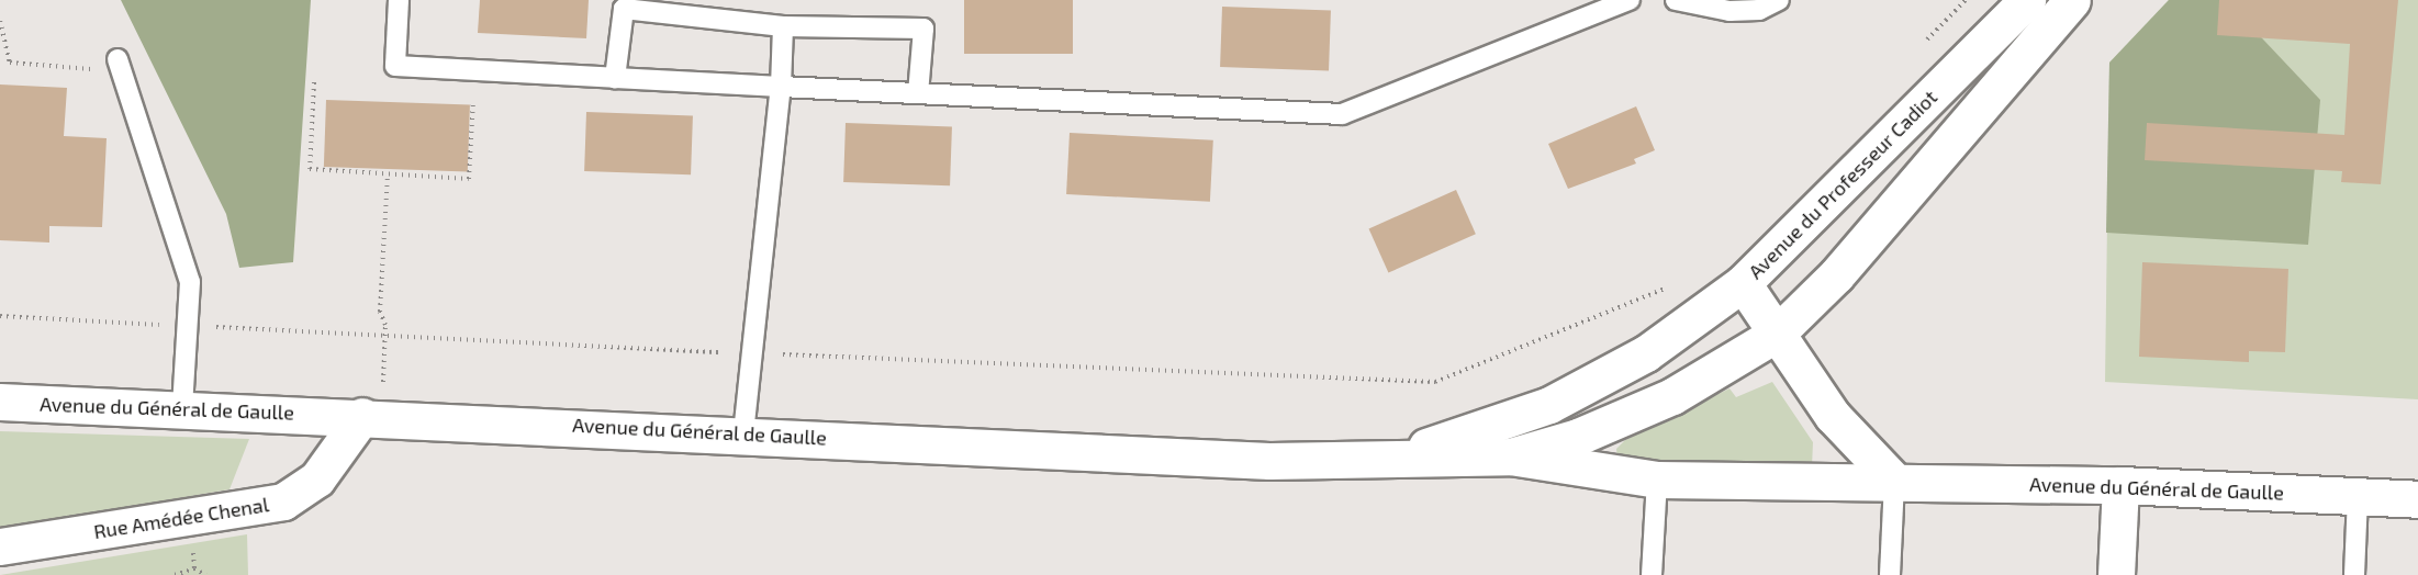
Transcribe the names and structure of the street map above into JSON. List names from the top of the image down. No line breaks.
{"streets":{"main road":["Avenue du Professeur Cadiot","Avenue du Général de Gaulle","Rue Amédée Chenal"]},"crossings":[["Avenue du Professeur Cadiot","Avenue du Général de Gaulle"],["Avenue du Général de Gaulle","Rue Amédée Chenal"]]}
